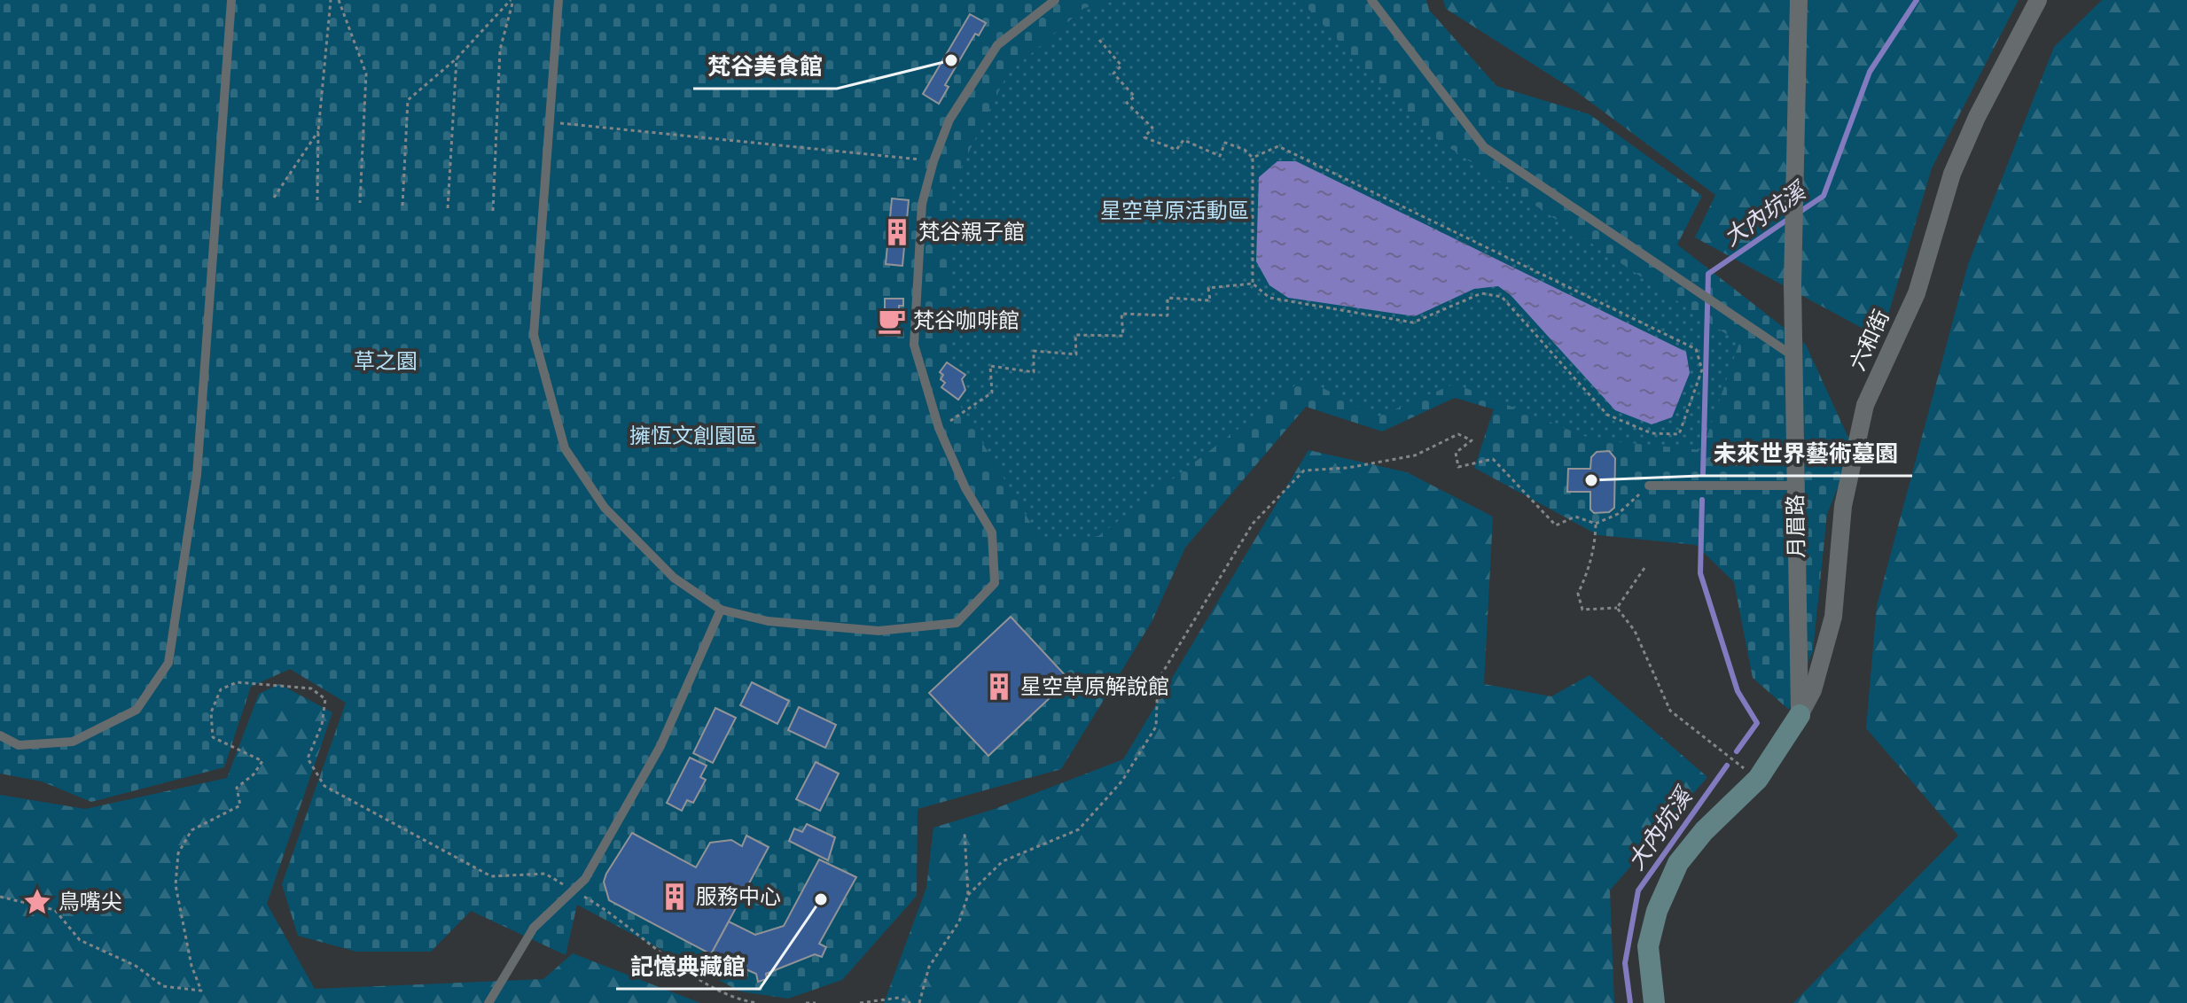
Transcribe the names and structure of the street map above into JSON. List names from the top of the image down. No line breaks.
{"streets":{"street":["六和街","月眉路"]},"crossings":[["六和街","月眉路"]],"water":["大內坑溪"],"parks":["星空草原活動區","草之園","擁恆文創園區"],"places":{"other":["梵谷美食館","未來世界藝術墓園","記憶典藏館"],"building":["梵谷親子館","星空草原解說館","服務中心"],"cafe":["梵谷咖啡館"],"place":["鳥嘴尖"]}}
